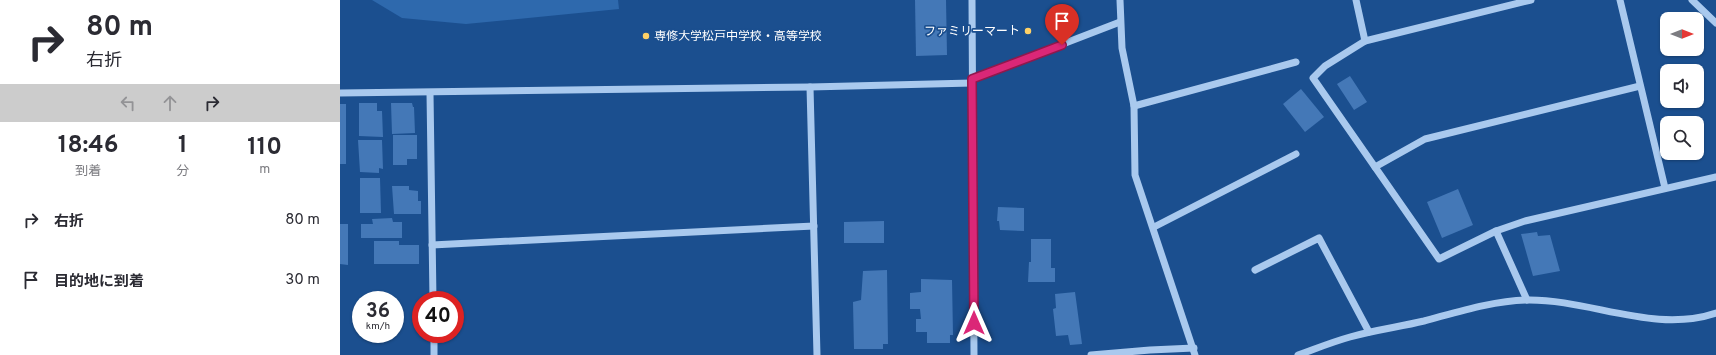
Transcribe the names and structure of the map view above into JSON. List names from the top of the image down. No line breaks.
{"places":["ファミリーマート","専修大学松戸中学校・高等学校"],"north":"right","page":{"turn":["80 m","右折"],"eta":["18:46","到着","1","分","110","m"],"list":[{"name":"右折","value":"80 m"},{"name":"目的地に到着","value":"30 m"}],"speed":"36 km/h","limit":"40"}}
